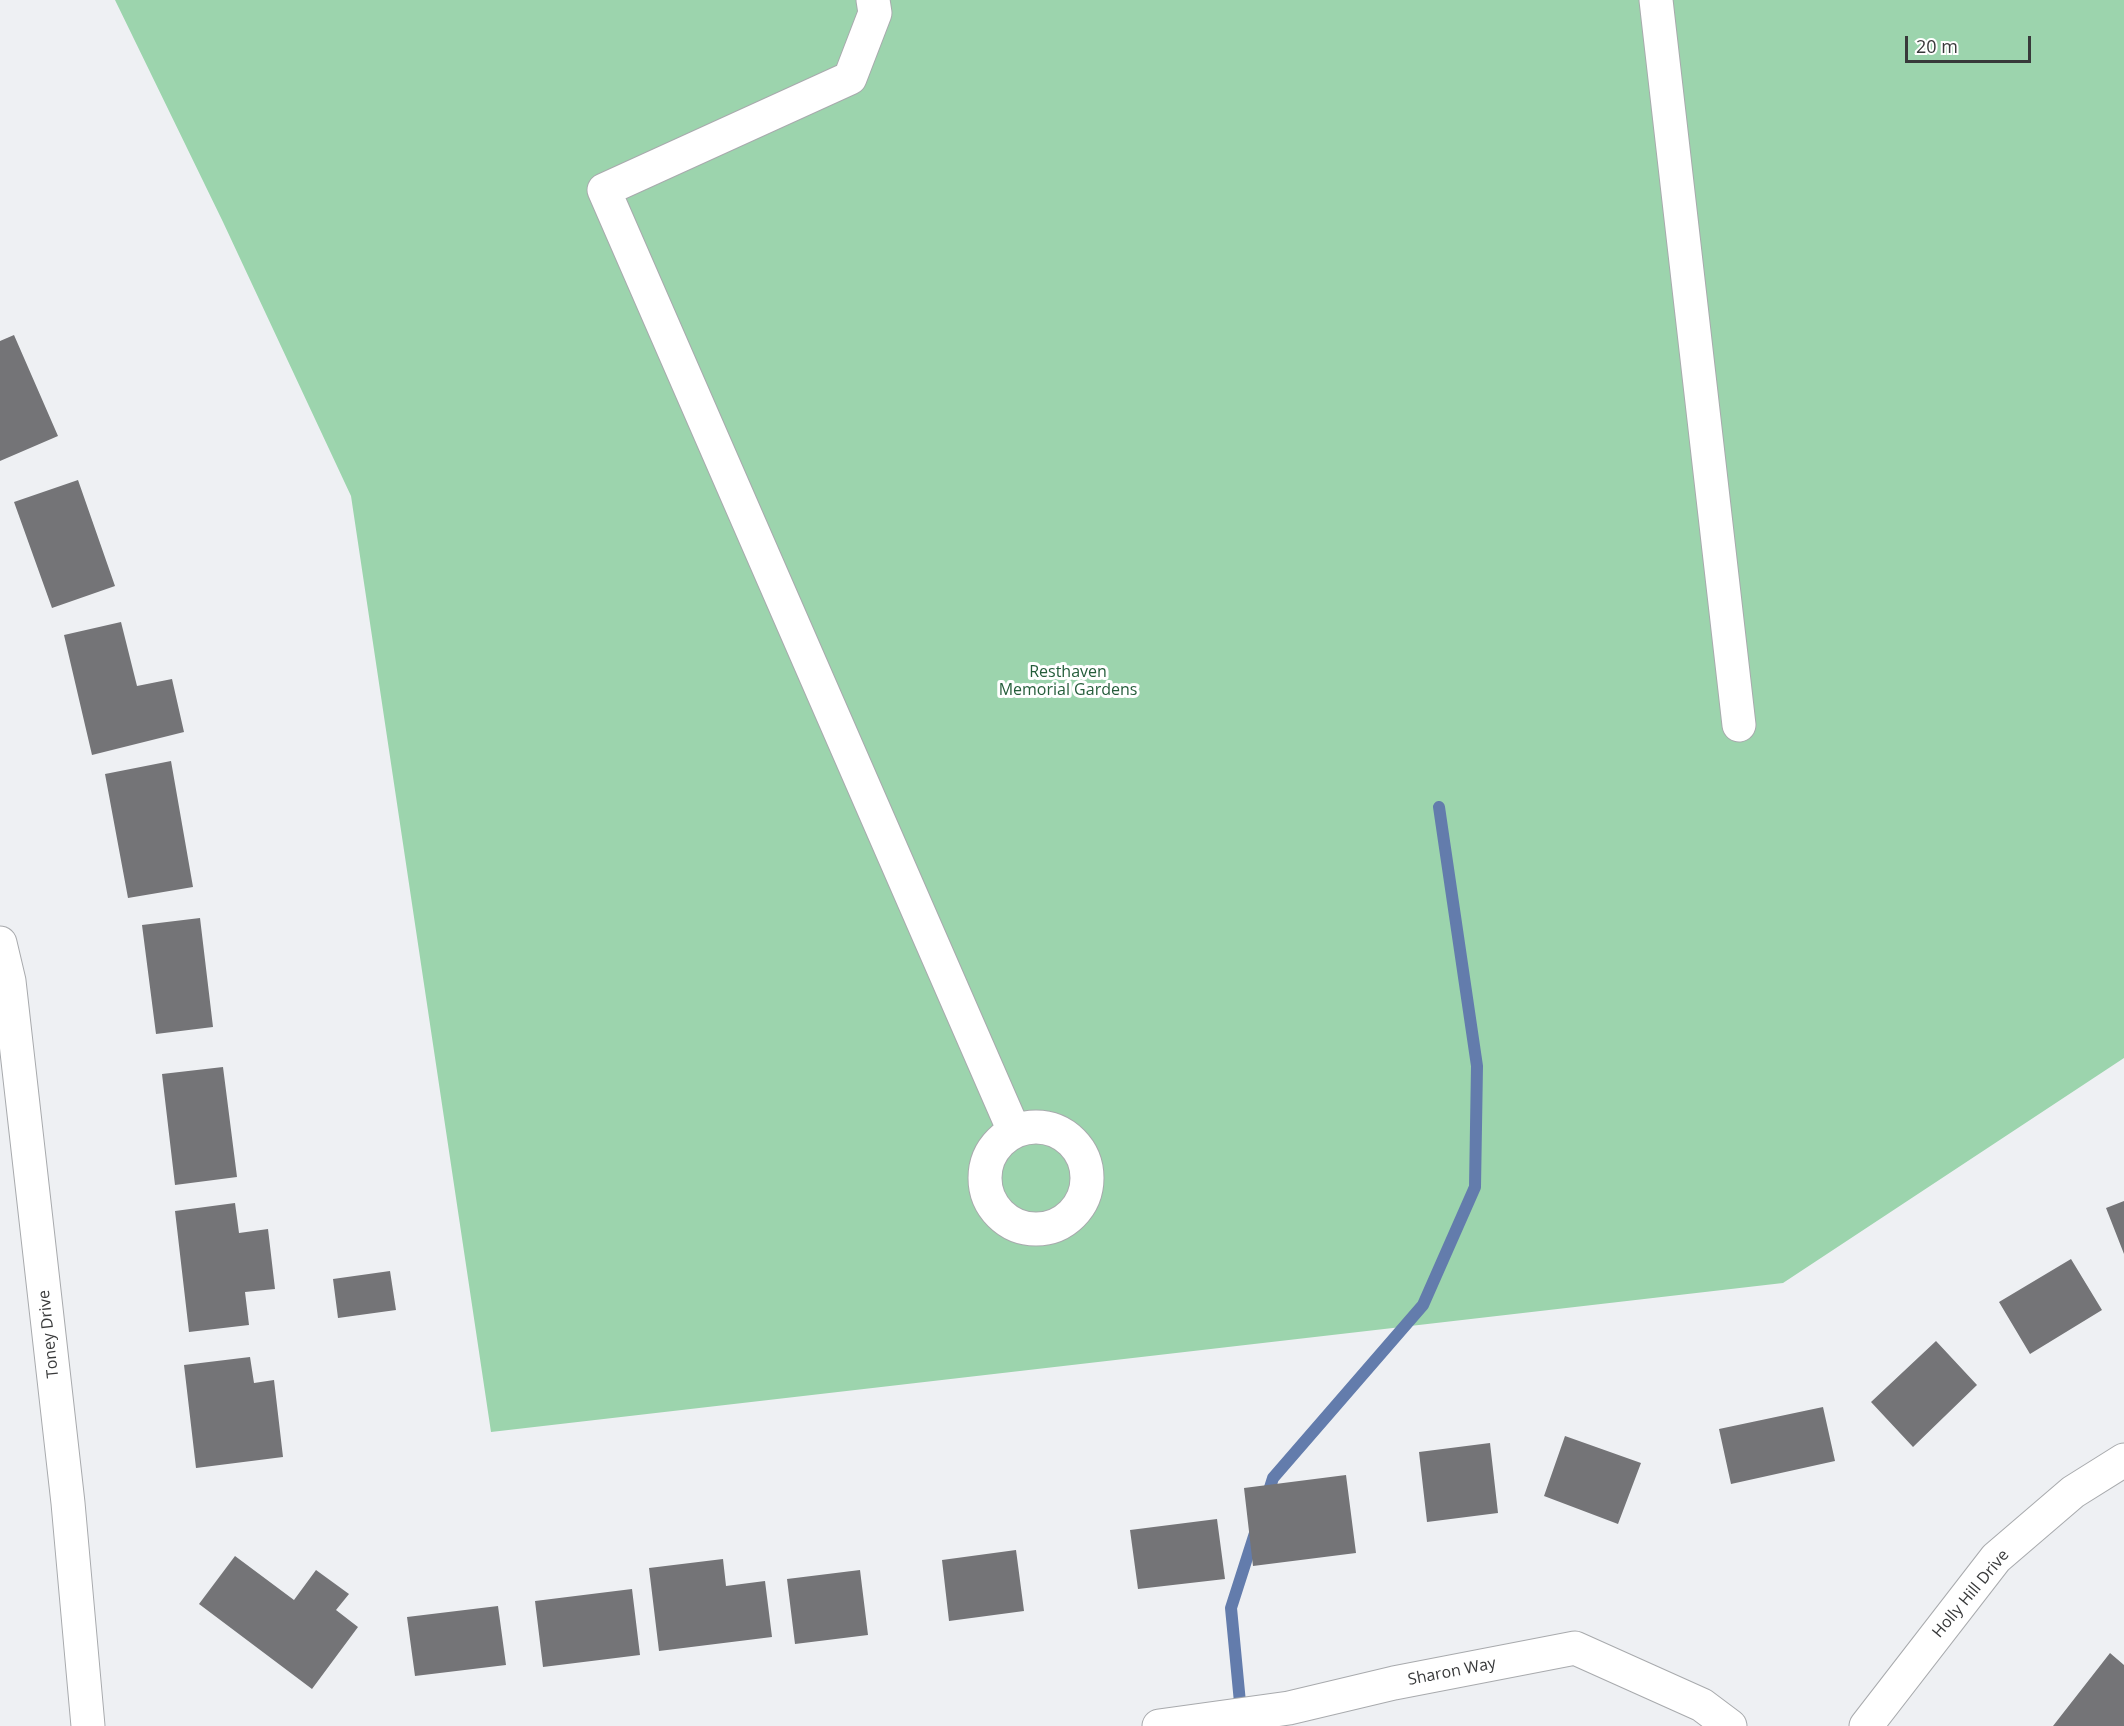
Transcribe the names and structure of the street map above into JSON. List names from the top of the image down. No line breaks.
{"streets":{"street":["Toney Drive","Holly Hill Drive","Sharon Way"]},"parks":["Resthaven Memorial Gardens"],"scale_bar":"20 m"}
